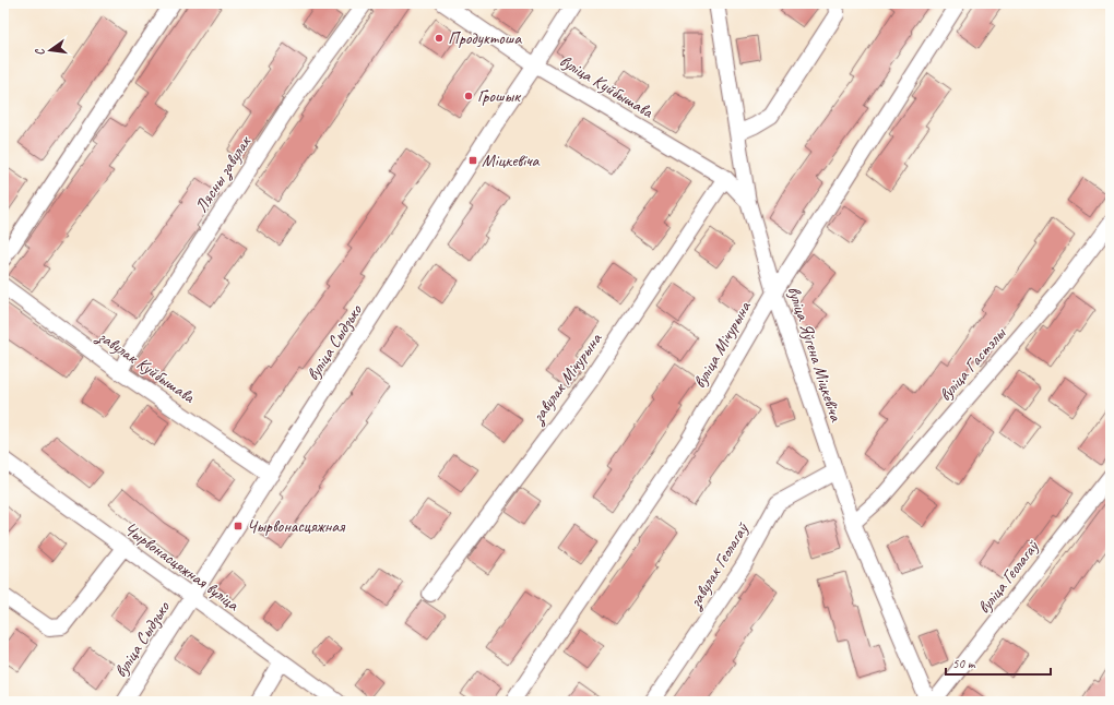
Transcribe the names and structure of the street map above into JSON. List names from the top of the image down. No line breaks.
{"streets":{"street":["вуліца Куйбышава","Лясны завулак","вуліца Сыдзько","вуліца Мічурына","вуліца Яўгена Міцкевіча","вуліца Гастэлы","завулак Куйбышава","завулак Мічурына","завулак Геолагаў","Чырвонасцяжная вуліца","вуліца Геолагаў"]},"crossings":[["вуліца Куйбышава","вуліца Сыдзько"],["вуліца Куйбышава","вуліца Яўгена Міцкевіча"],["вуліца Куйбышава","завулак Мічурына"],["Лясны завулак","завулак Куйбышава"],["вуліца Сыдзько","завулак Куйбышава"],["вуліца Сыдзько","Чырвонасцяжная вуліца"],["вуліца Мічурына","вуліца Яўгена Міцкевіча"],["вуліца Яўгена Міцкевіча","вуліца Гастэлы"],["вуліца Яўгена Міцкевіча","завулак Геолагаў"]],"places":{"other":["Продуктоша","Грошык"],"transit":["Міцкевіча","Чырвонасцяжная"]},"scale_bar":"50 m","north":"left"}
